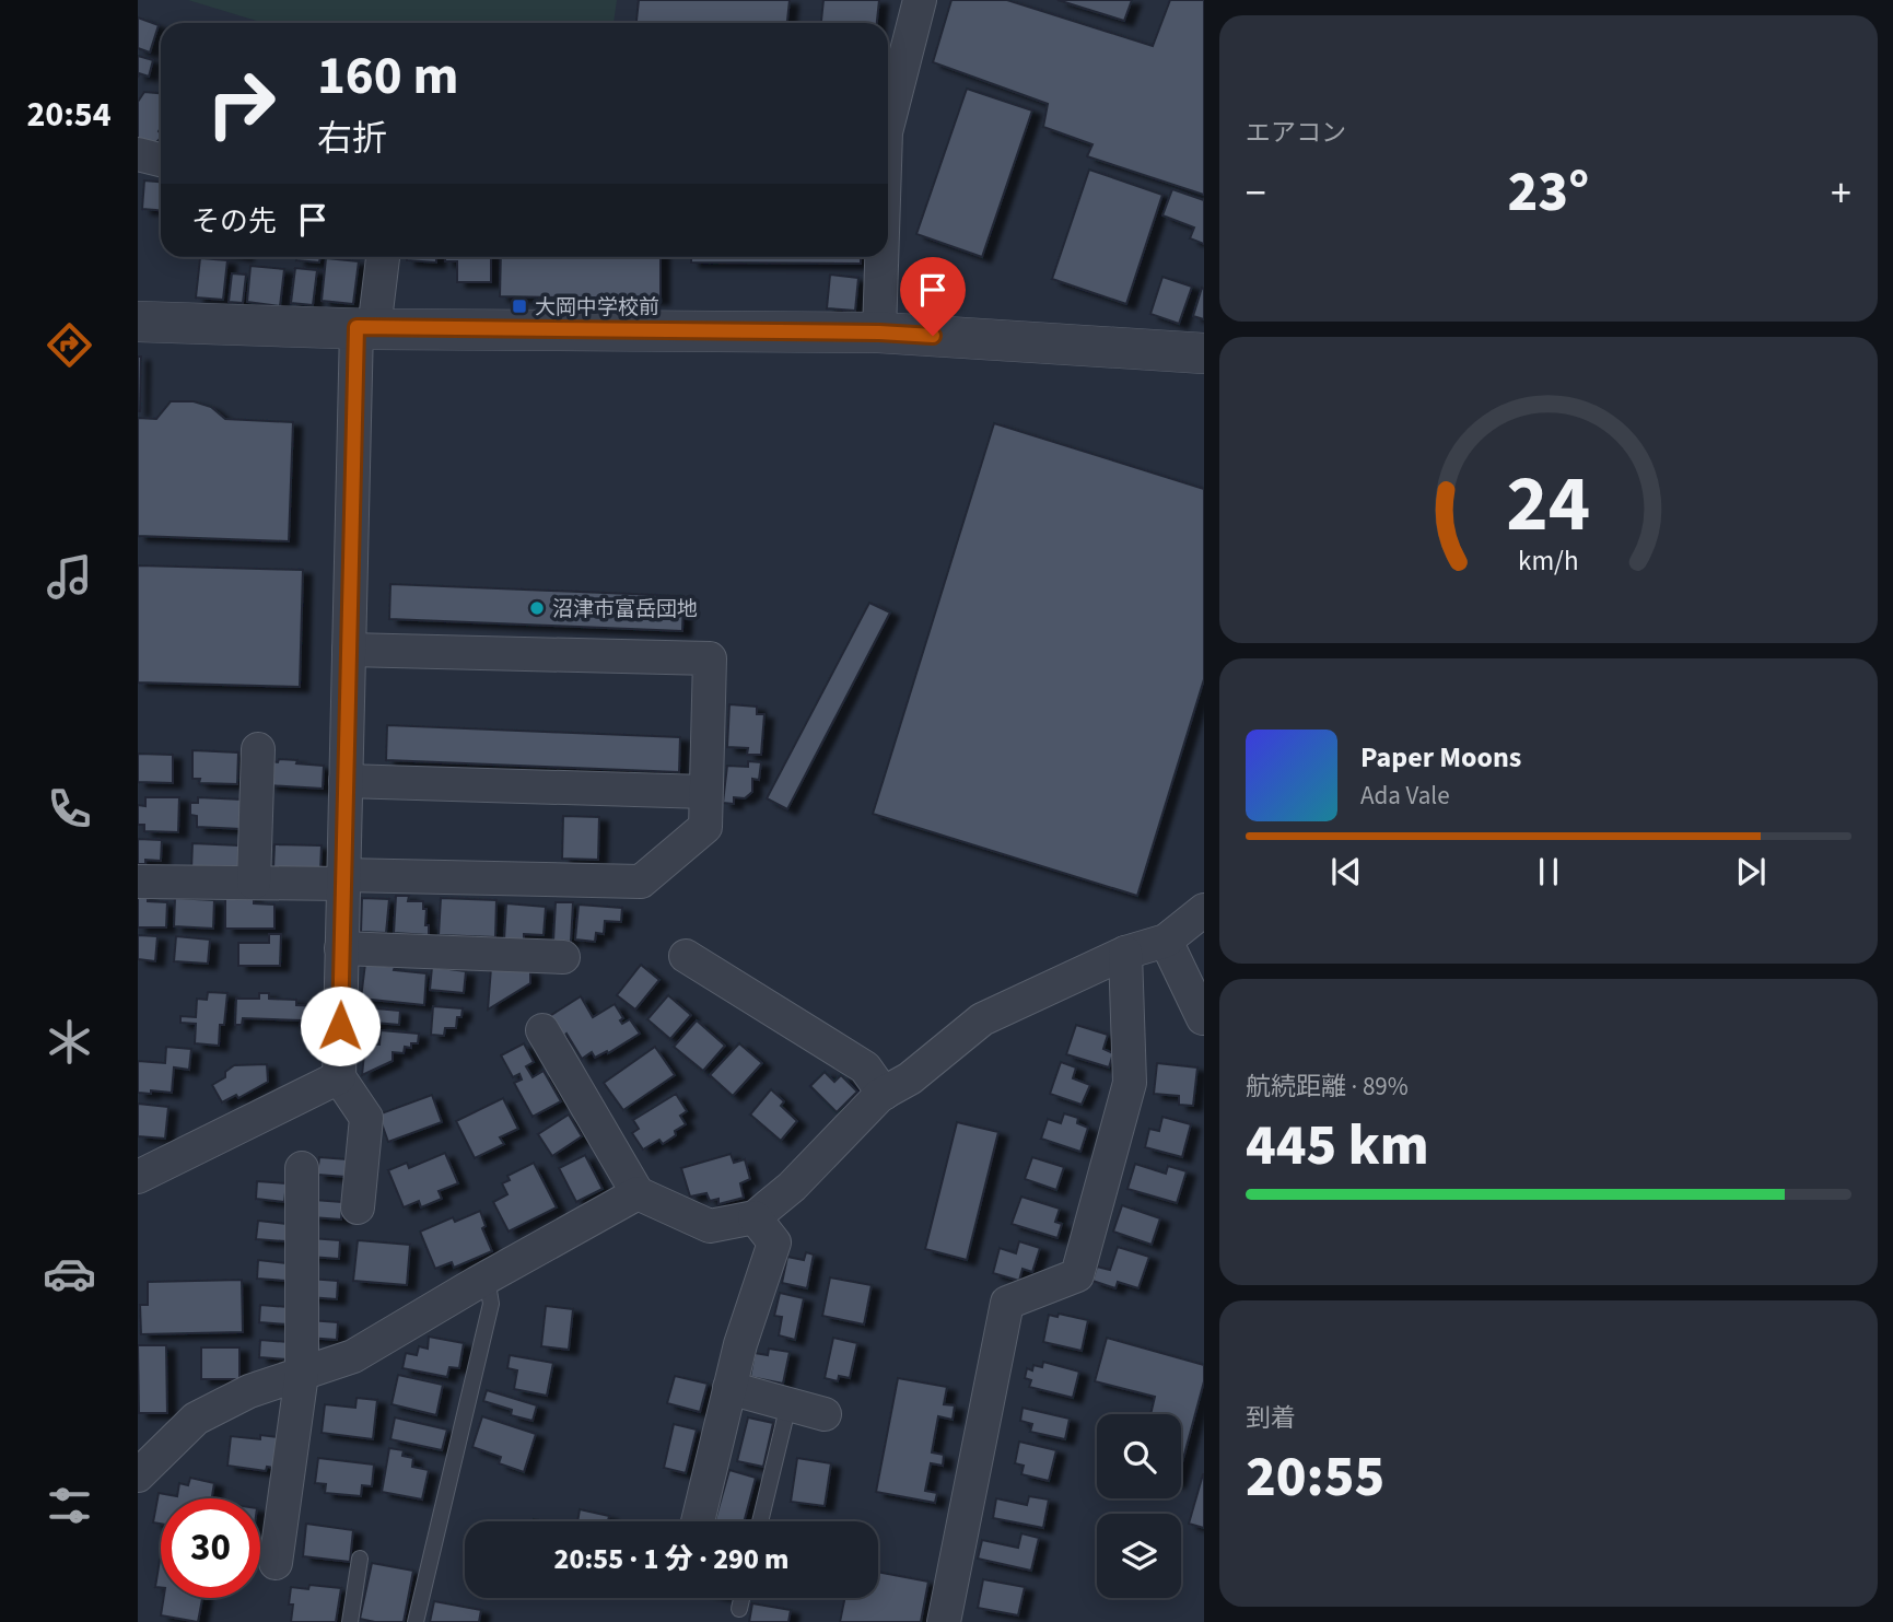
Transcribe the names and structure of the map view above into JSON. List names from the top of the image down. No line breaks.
{"places":{"transit":["大岡中学校前"],"other":["沼津市富岳団地"]},"page":{"tabs":"20:54","tile":["エアコン",["航続距離 · 89%","445 km"],["到着","20:55"]],"turn":["160 m","右折"],"heat":["−","23°","+"],"then":"その先","song":["Paper Moons","Ada Vale"],"limit":"30","trip":"20:55 · 1 分 · 290 m","gauge":["24","km/h"]}}
